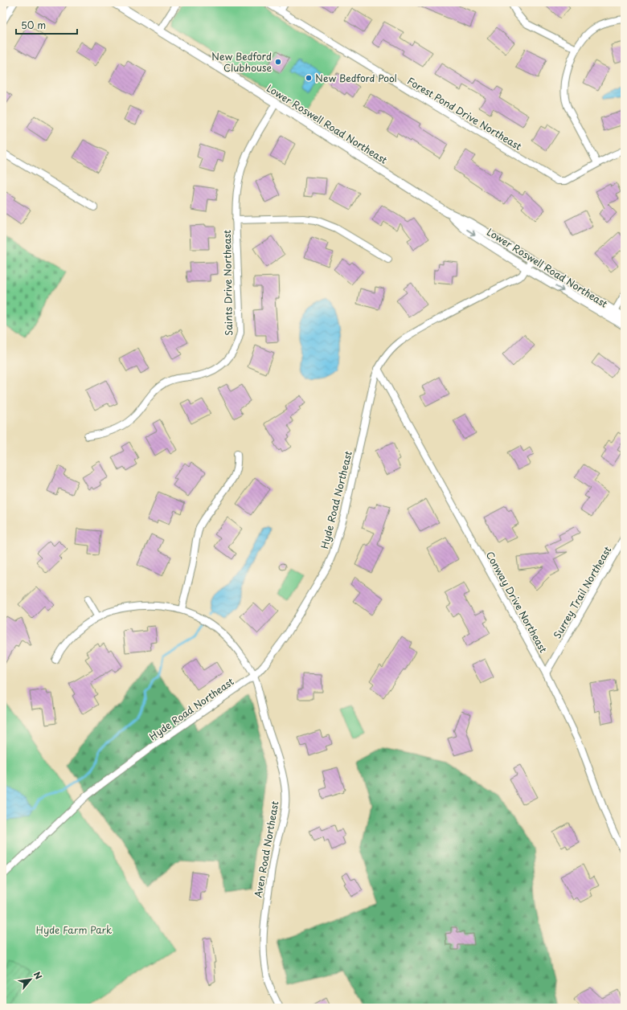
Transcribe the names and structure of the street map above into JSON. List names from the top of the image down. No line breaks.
{"streets":{"street":["Forest Pond Drive Northeast","Lower Roswell Road Northeast","Saints Drive Northeast","Hyde Road Northeast","Surrey Trail Northeast","Conway Drive Northeast","Aven Road Northeast"]},"crossings":[["Lower Roswell Road Northeast","Saints Drive Northeast"],["Lower Roswell Road Northeast","Hyde Road Northeast"],["Hyde Road Northeast","Conway Drive Northeast"],["Hyde Road Northeast","Aven Road Northeast"],["Surrey Trail Northeast","Conway Drive Northeast"]],"parks":["Hyde Farm Park"],"places":["New Bedford Clubhouse","New Bedford Pool"],"scale_bar":"50 m","north":"top right"}
